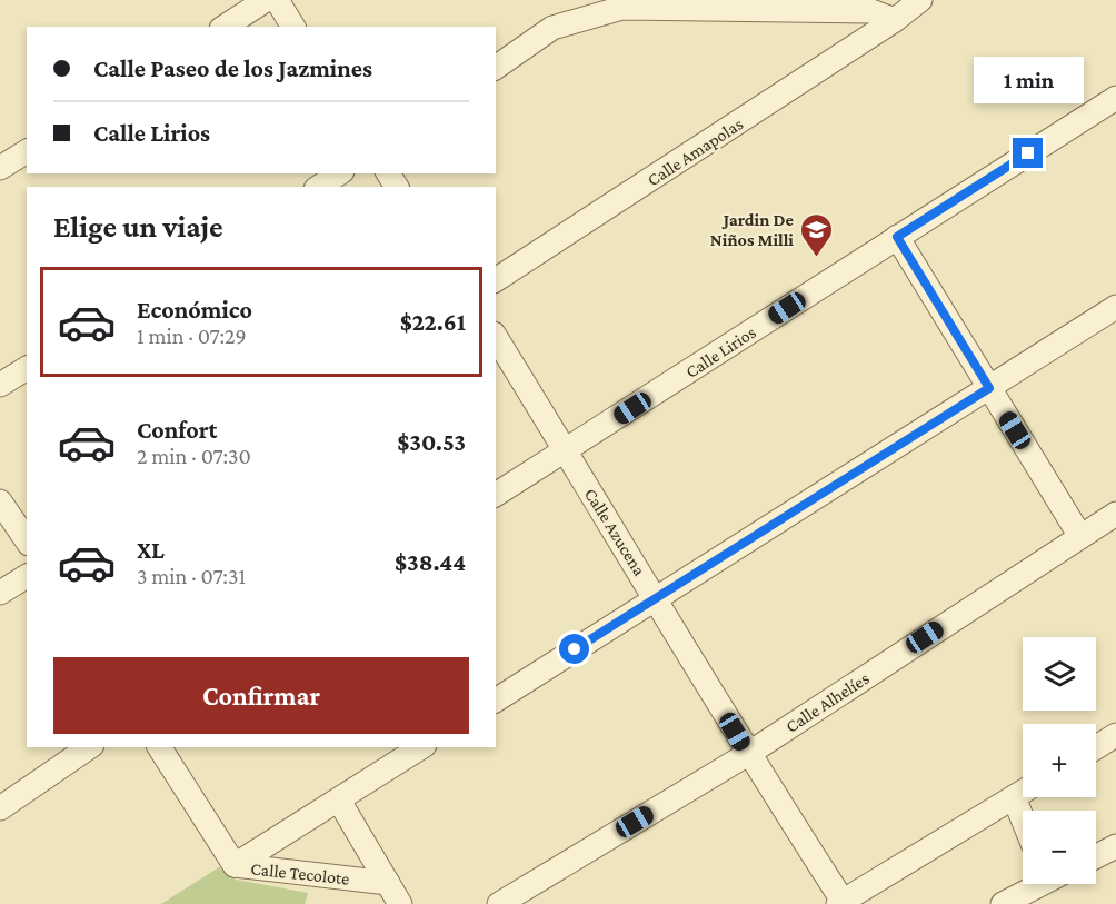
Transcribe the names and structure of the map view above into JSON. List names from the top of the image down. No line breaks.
{"streets":{"street":["Calle Amapolas","Calle Lirios","Calle Azucena","Calle Alhelíes","Calle Tecolote"]},"crossings":[["Calle Lirios","Calle Azucena"],["Calle Azucena","Calle Alhelíes"]],"places":{"school or university":["Jardin De Niños Milli"]},"page":{"banner":["Calle Paseo de los Jazmines","Calle Lirios"],"bubble":"1 min","heading":"Elige un viaje","list":[{"name":"Económico","note":"1 min · 07:29","value":"$22.61"},{"name":"Confort","note":"2 min · 07:30","value":"$30.53"},{"name":"XL","note":"3 min · 07:31","value":"$38.44"}],"map_buttons":["+","−"],"buttons":"Confirmar"}}
